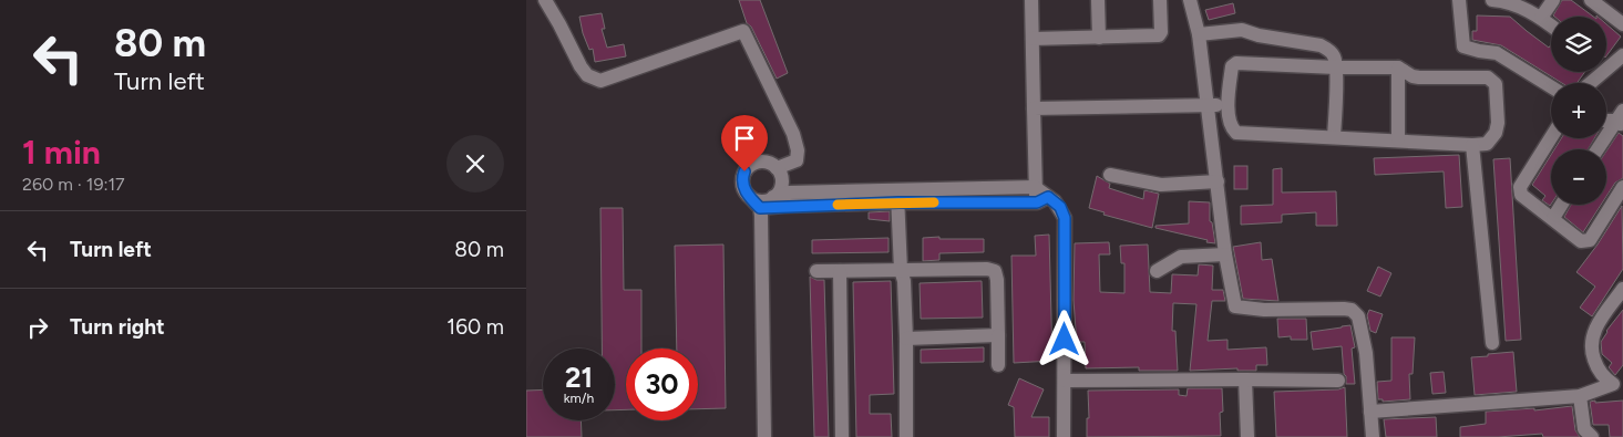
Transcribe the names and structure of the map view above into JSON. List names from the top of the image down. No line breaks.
{"page":{"turn":["80 m","Turn left"],"map_buttons":["+","−"],"heading":["1 min","260 m · 19:17"],"list":[{"name":"Turn left","value":"80 m"},{"name":"Turn right","value":"160 m"}],"speed":"21 km/h","limit":"30"}}
